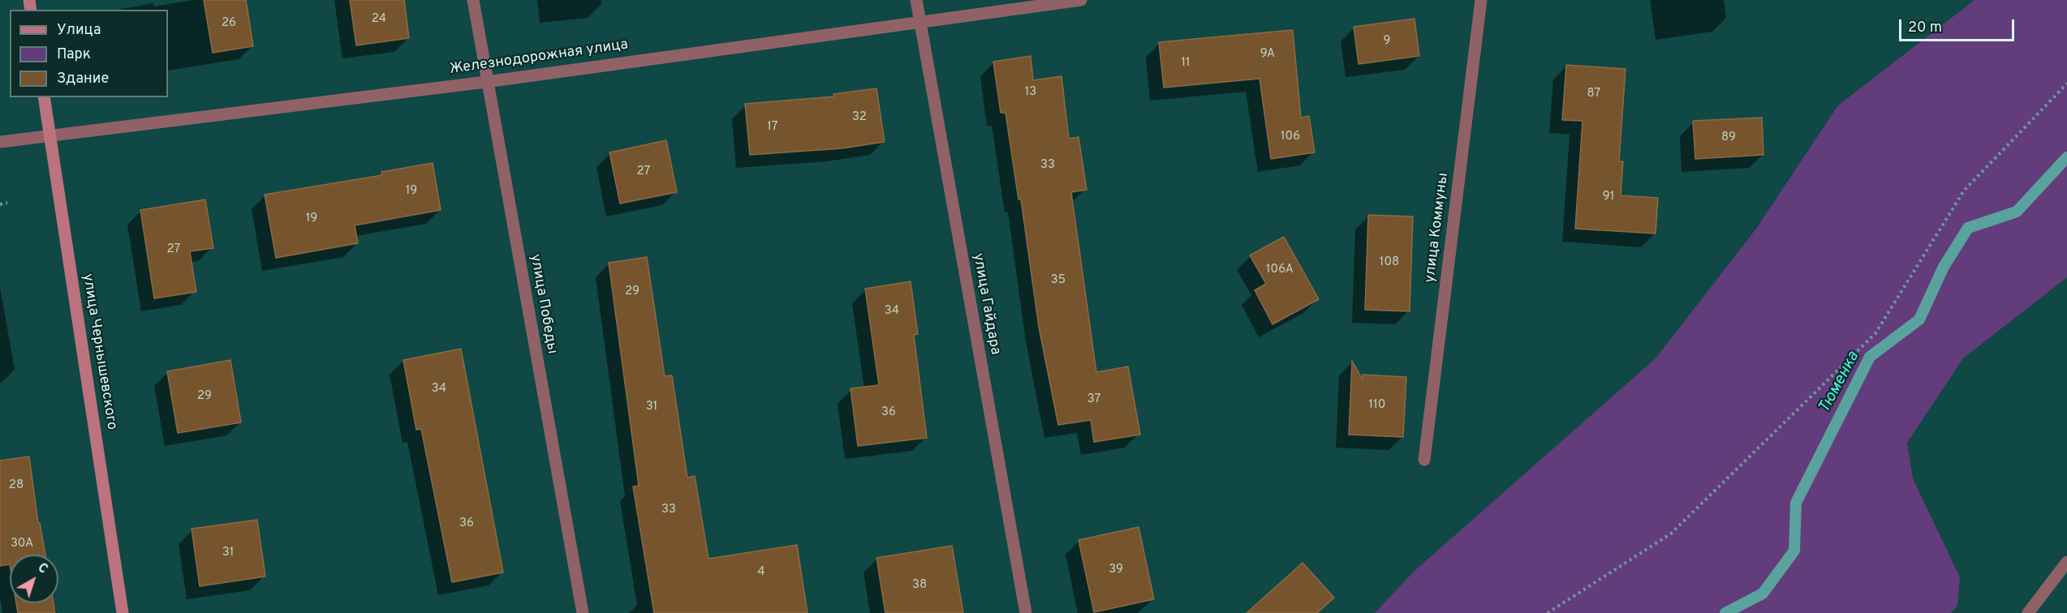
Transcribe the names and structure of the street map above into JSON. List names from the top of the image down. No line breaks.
{"streets":{"street":["Железнодорожная улица","улица Коммуны","улица Победы","улица Гайдара","улица Чернышевского"]},"crossings":[["Железнодорожная улица","улица Победы"],["Железнодорожная улица","улица Гайдара"],["Железнодорожная улица","улица Чернышевского"]],"water":["Тюменка"],"house_numbers":["24","26","9","9А","11","13","87","32","17","106","89","33","27","19","91","19","27","108","106А","35","29","34","34","29","37","110","31","36","28","33","36","30А","31","39","4","38"],"legend":["Улица","Парк","Здание"],"scale_bar":"20 m","north":"top right"}
